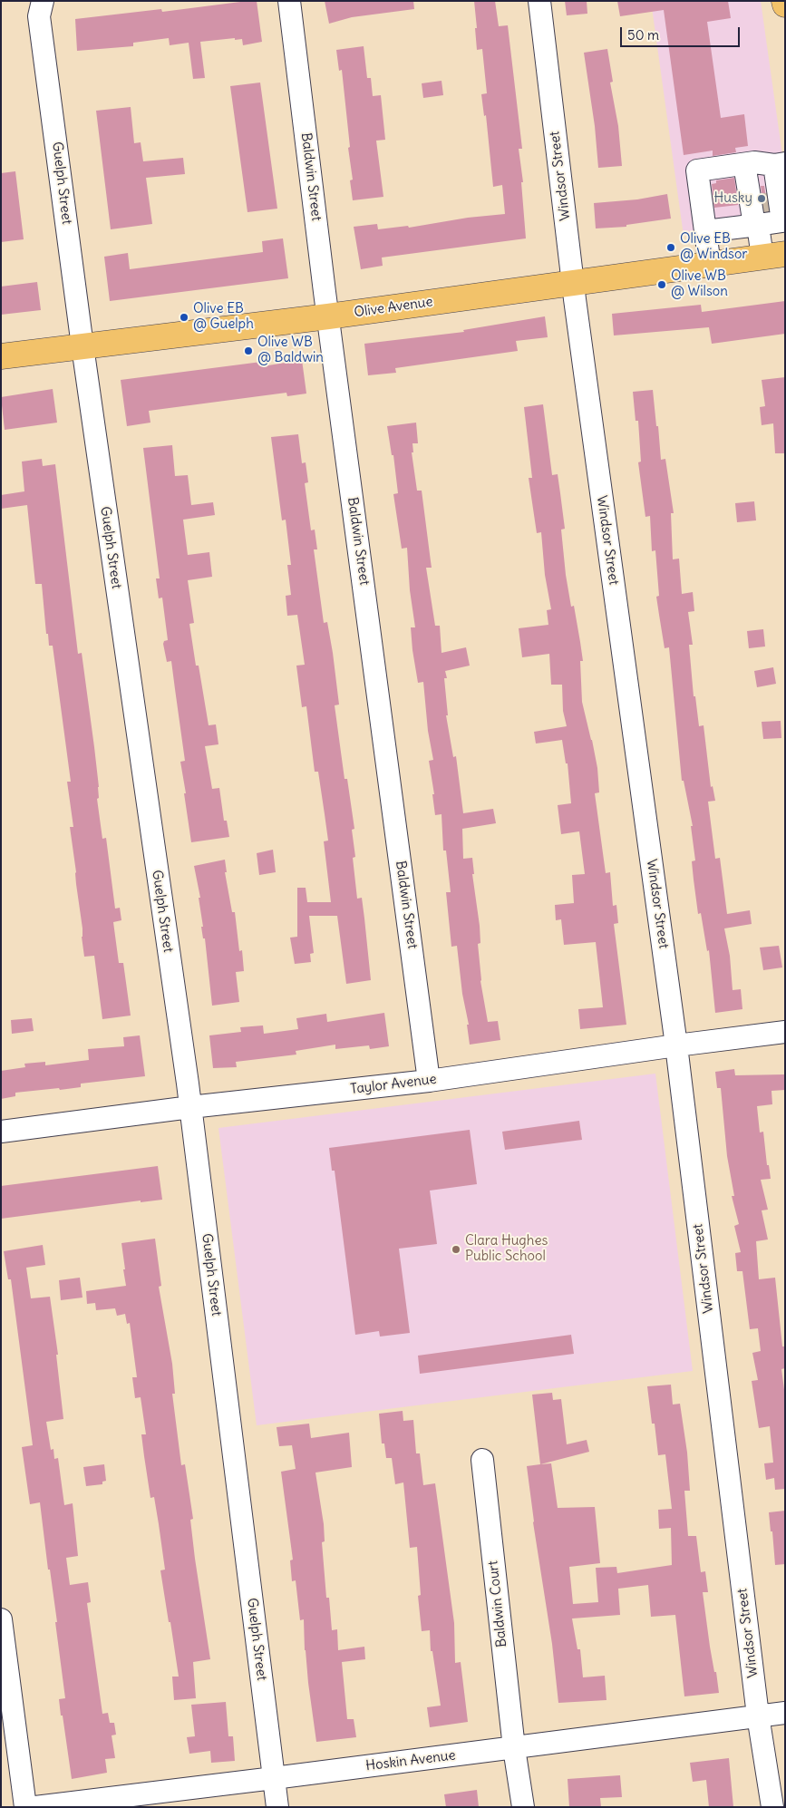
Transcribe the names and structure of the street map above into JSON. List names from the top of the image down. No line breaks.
{"streets":{"main road":["Olive Avenue"],"street":["Windsor Street","Baldwin Street","Guelph Street","Taylor Avenue","Baldwin Court","Hoskin Avenue"]},"crossings":[["Windsor Street","Olive Avenue"],["Windsor Street","Taylor Avenue"],["Windsor Street","Hoskin Avenue"],["Baldwin Street","Olive Avenue"],["Baldwin Street","Taylor Avenue"],["Guelph Street","Olive Avenue"],["Guelph Street","Taylor Avenue"],["Guelph Street","Hoskin Avenue"],["Baldwin Court","Hoskin Avenue"]],"places":["Husky","Olive EB @ Windsor","Olive WB @ Wilson","Olive EB @ Guelph","Olive WB @ Baldwin","Clara Hughes Public School"],"scale_bar":"50 m"}
